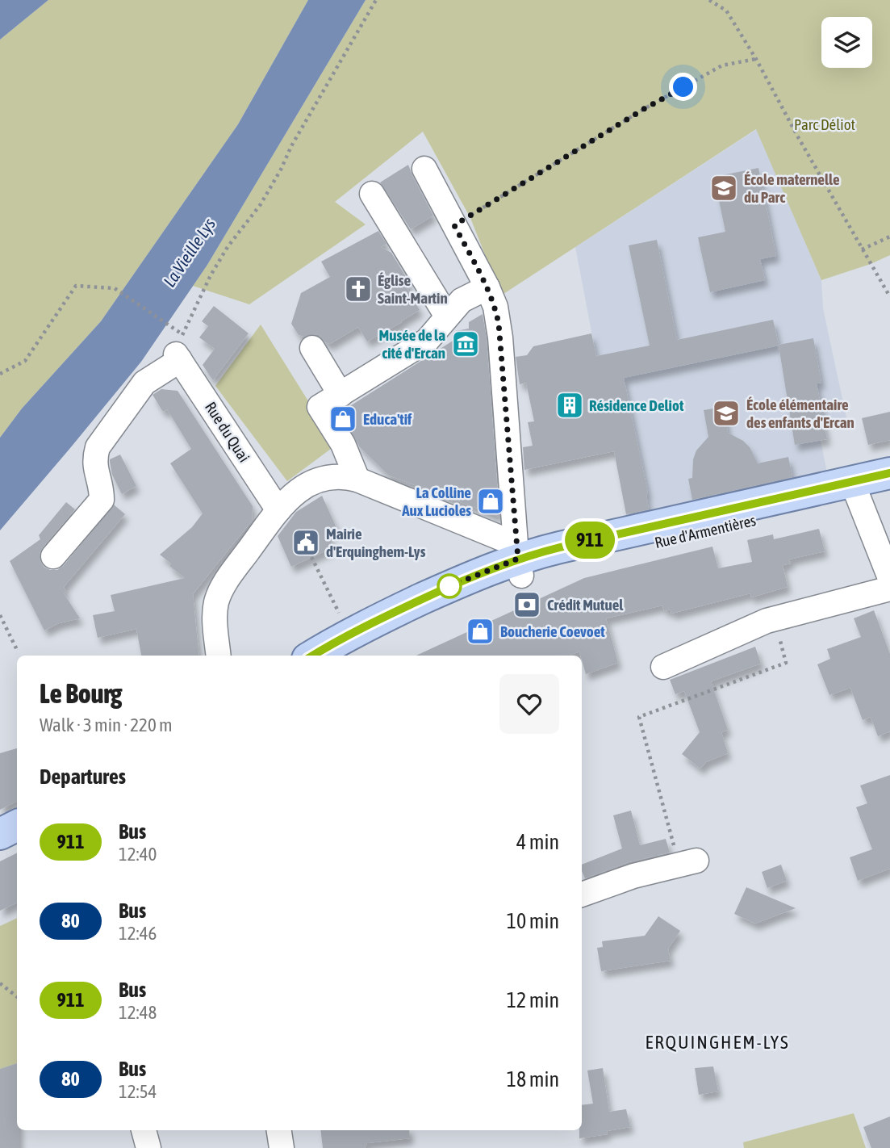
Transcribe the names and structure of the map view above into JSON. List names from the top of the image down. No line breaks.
{"streets":{"main road":["Rue d'Armentières"],"street":["Rue du Quai"]},"districts":["ERQUINGHEM-LYS"],"water":["La Vieille Lys"],"parks":["Parc Déliot"],"places":{"school or university":["École maternelle du Parc","École élémentaire des enfants d'Ercan"],"church":["Église Saint-Martin"],"museum":["Musée de la cité d'Ercan"],"building":["Résidence Deliot"],"shop":["Educa'tif","La Colline Aux Lucioles","Boucherie Coevoet"],"public building":["Mairie d'Erquinghem-Lys"],"bank":["Crédit Mutuel"]},"lines":["bus line 911"],"page":{"on_map":"911","heading":[["Le Bourg","Walk · 3 min · 220 m"],"Departures"],"list":[{"mark":"911","name":"Bus","note":"12:40","value":"4 min"},{"mark":"80","name":"Bus","note":"12:46","value":"10 min"},{"mark":"911","name":"Bus","note":"12:48","value":"12 min"},{"mark":"80","name":"Bus","note":"12:54","value":"18 min"}]}}
